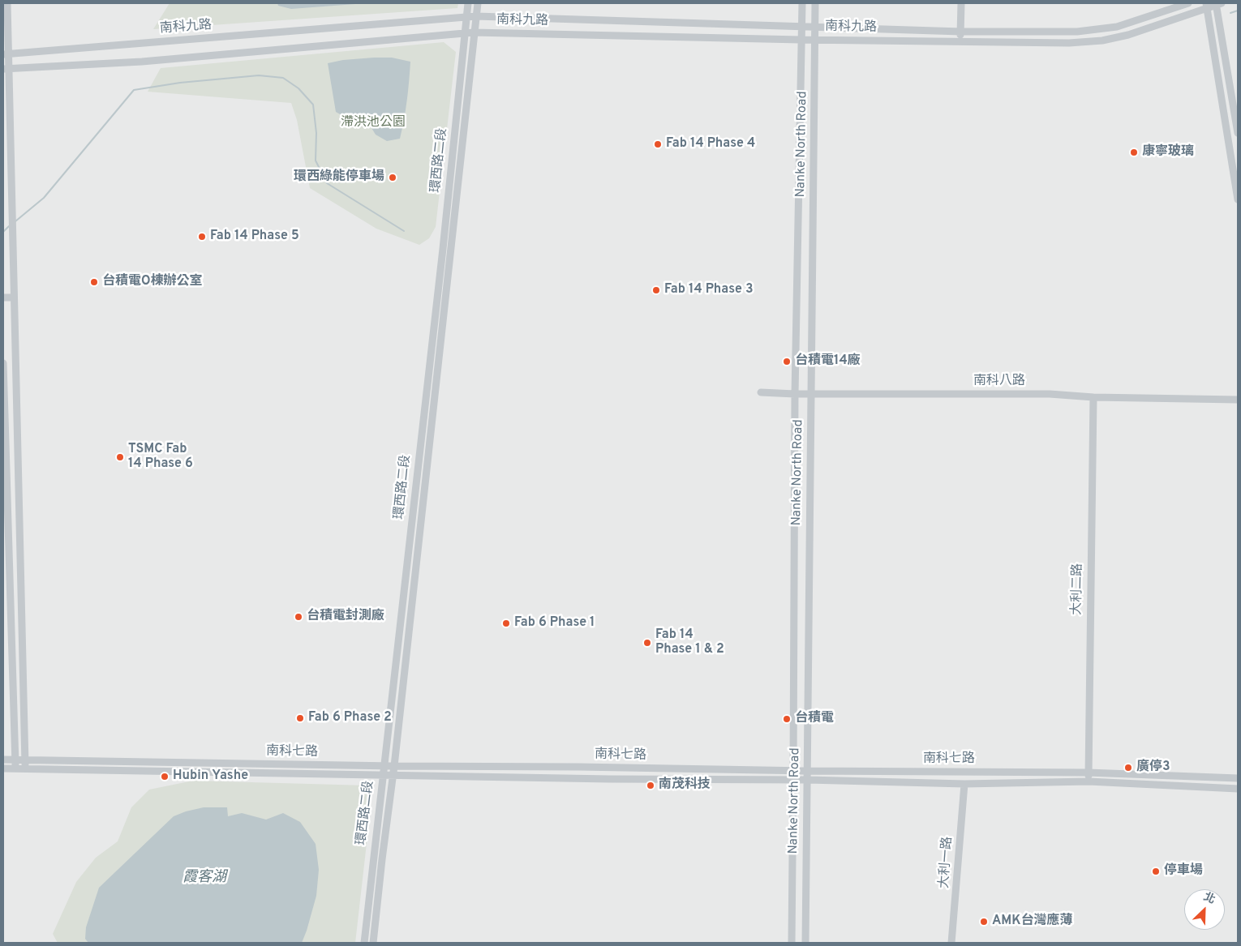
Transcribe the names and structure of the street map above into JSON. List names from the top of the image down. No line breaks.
{"streets":{"street":["南科九路","Nanke North Road","環西路二段","南科八路","大利二路","南科七路","大利一路"]},"crossings":[["南科九路","Nanke North Road"],["南科九路","環西路二段"],["Nanke North Road","南科八路"],["Nanke North Road","南科七路"],["環西路二段","南科七路"],["南科八路","大利二路"],["大利二路","南科七路"],["南科七路","大利一路"]],"water":["霞客湖"],"parks":["滯洪池公園"],"places":["Fab 14 Phase 4","康寧玻璃","環西綠能停車場","Fab 14 Phase 5","台積電O棟辦公室","Fab 14 Phase 3","台積電14廠","TSMC Fab 14 Phase 6","台積電封測廠","Fab 6 Phase 1","Fab 14 Phase 1 & 2","Fab 6 Phase 2","台積電","廣停3","Hubin Yashe","南茂科技","停車場","AMK台灣應薄"],"north":"top right"}
